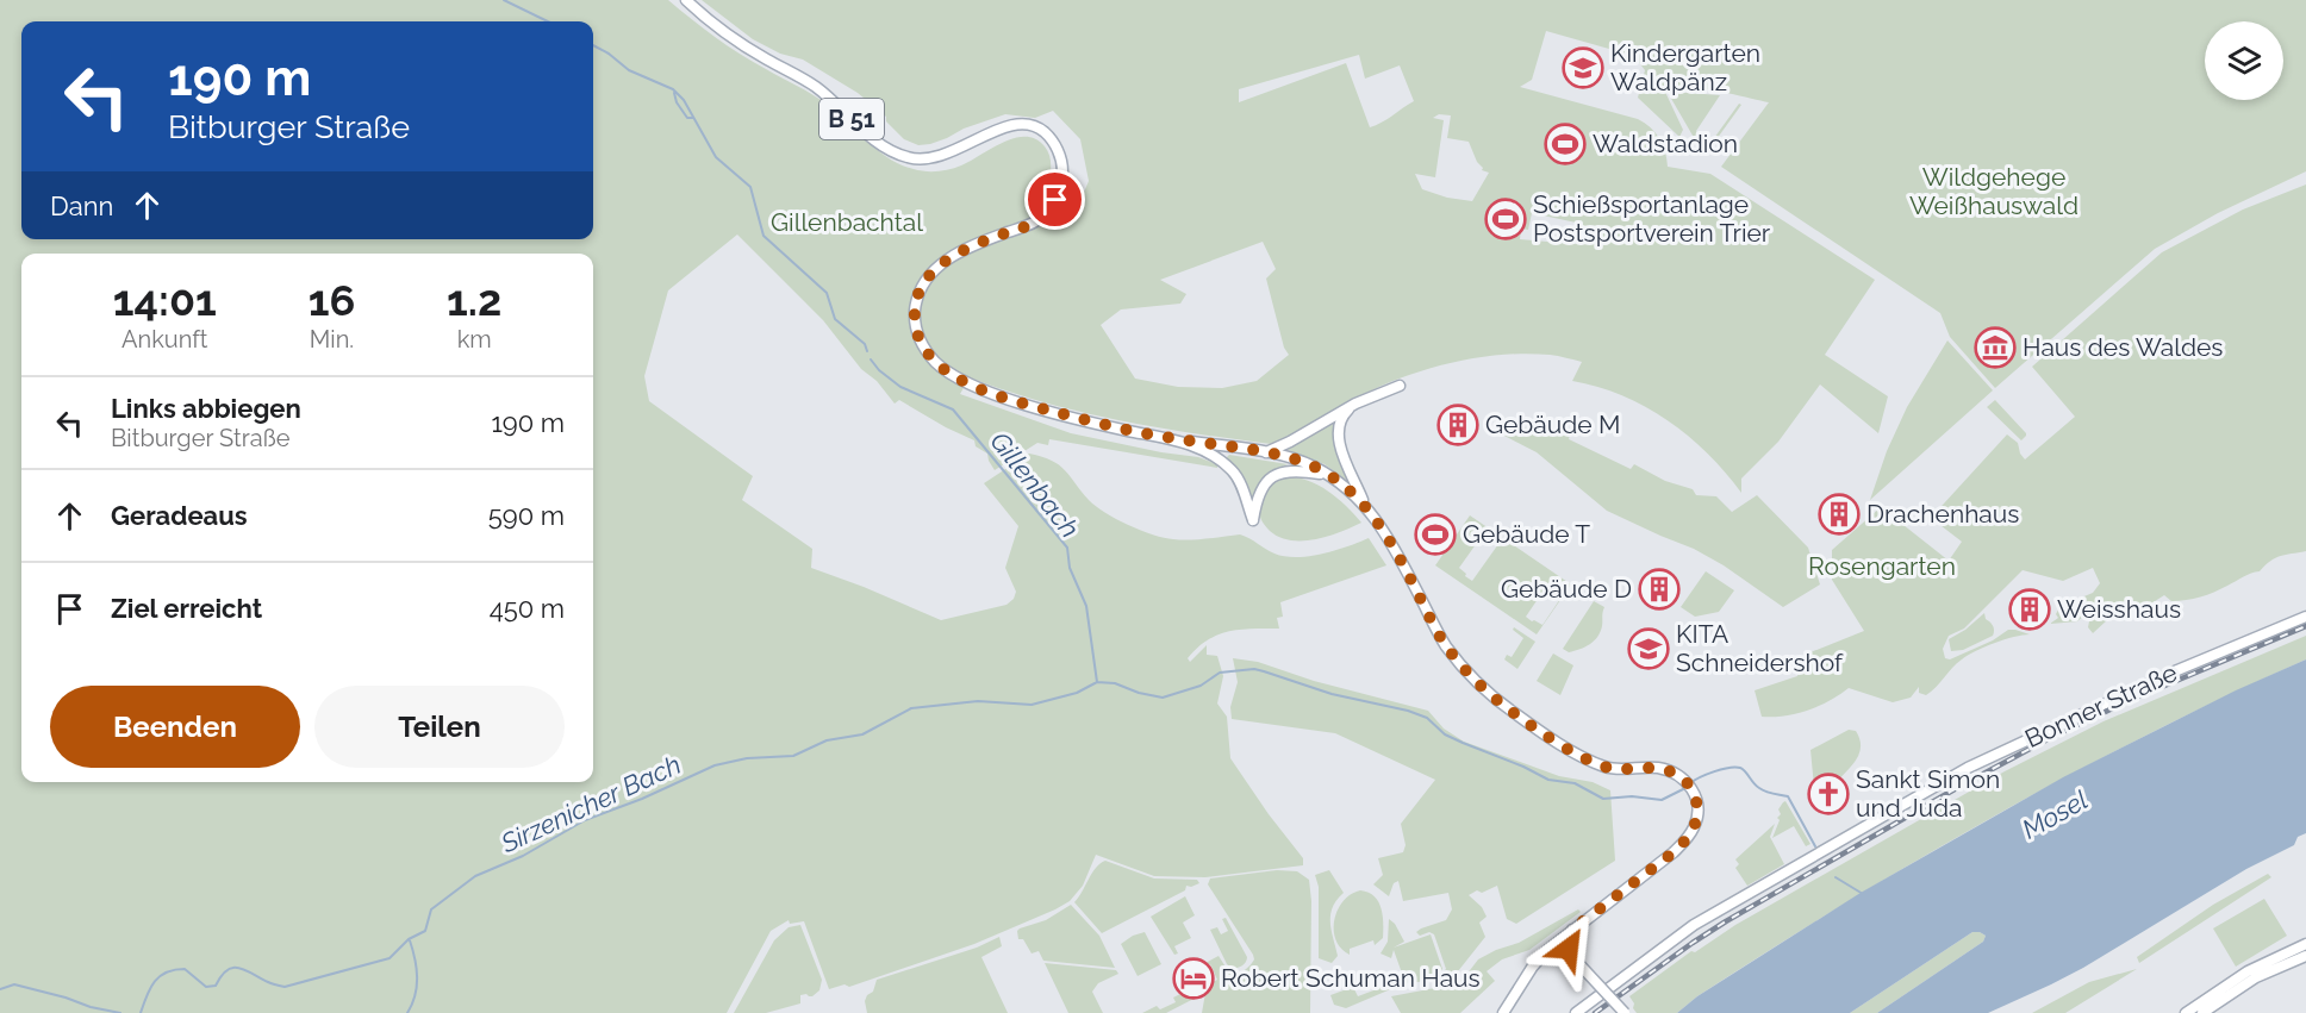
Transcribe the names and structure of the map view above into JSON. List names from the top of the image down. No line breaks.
{"streets":{"main road":["B 51","Bonner Straße"]},"water":["Gillenbach","Sirzenicher Bach","Mosel"],"parks":["Wildgehege Weißhauswald","Gillenbachtal","Rosengarten"],"places":{"school or university":["Kindergarten Waldpänz","KITA Schneidershof"],"sports":["Waldstadion","Schießsportanlage Postsportverein Trier","Gebäude T"],"museum":["Haus des Waldes"],"building":["Gebäude M","Drachenhaus","Gebäude D","Weisshaus"],"church":["Sankt Simon und Juda"],"hotel":["Robert Schuman Haus"]},"page":{"turn":["190 m","Bitburger Straße"],"then":"Dann","eta":["14:01","Ankunft","16","Min.","1.2","km"],"list":[{"name":"Links abbiegen","note":"Bitburger Straße","value":"190 m"},{"name":"Geradeaus","value":"590 m"},{"name":"Ziel erreicht","value":"450 m"}],"buttons":["Beenden","Teilen"]}}
